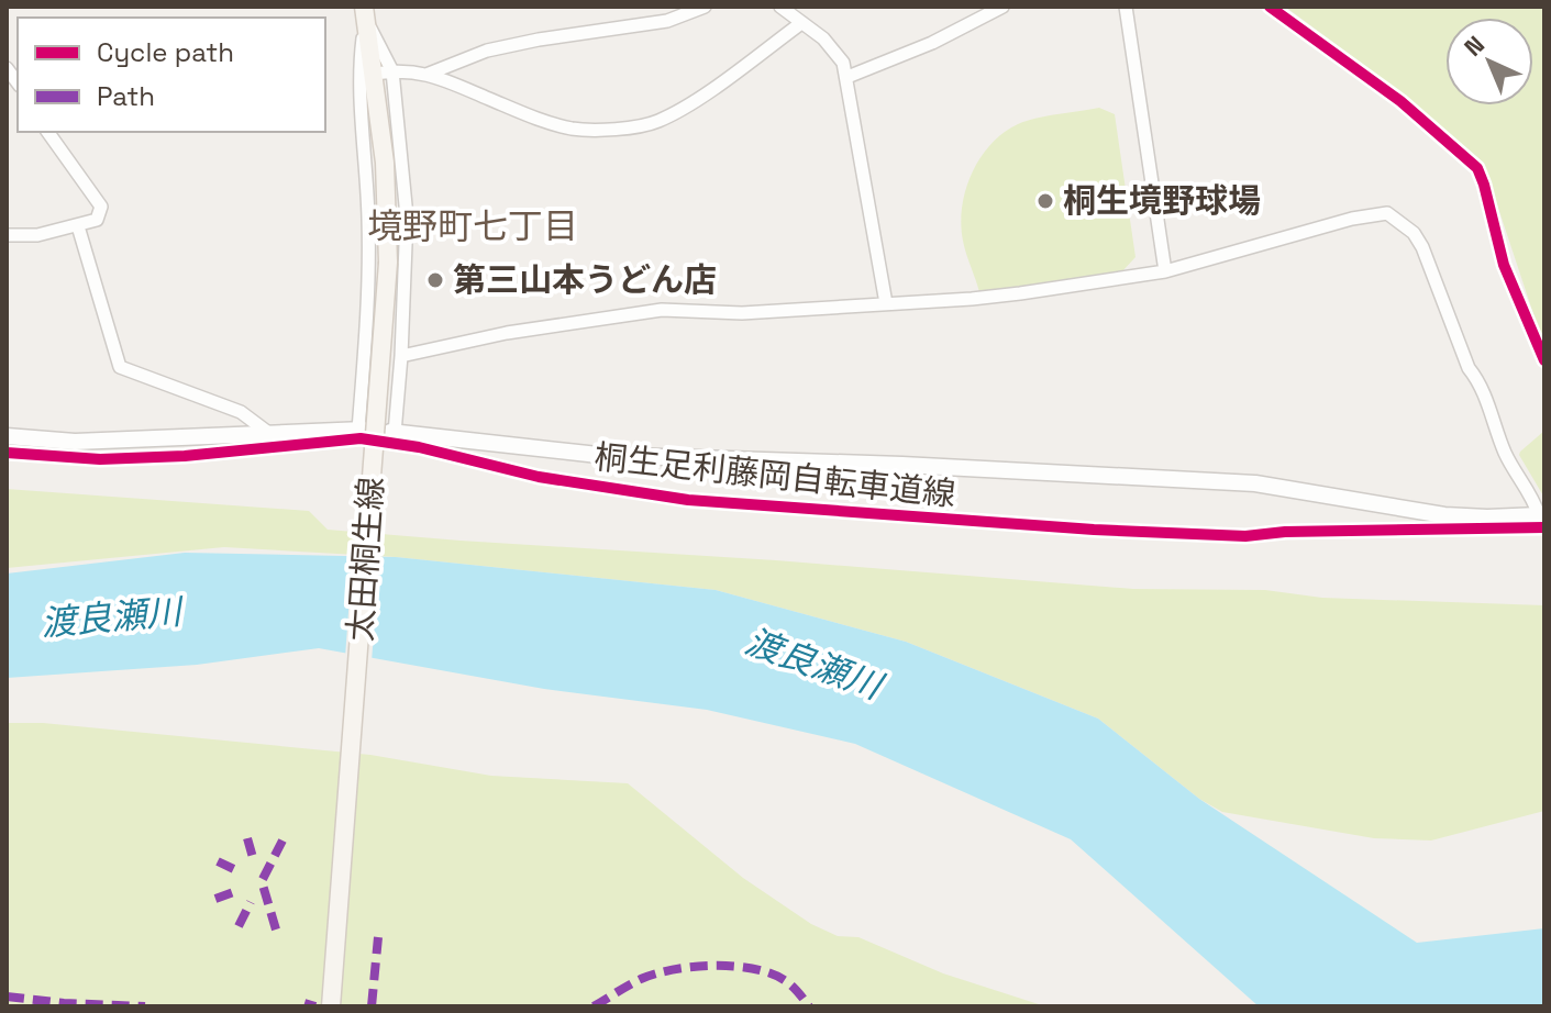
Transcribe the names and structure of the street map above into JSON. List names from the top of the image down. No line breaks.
{"streets":{"main road":["太田桐生線"],"cycle path":["桐生足利藤岡自転車道線"]},"districts":["境野町七丁目"],"water":["渡良瀬川"],"places":["桐生境野球場","第三山本うどん店"],"legend":["Cycle path","Path"],"north":"top left"}
